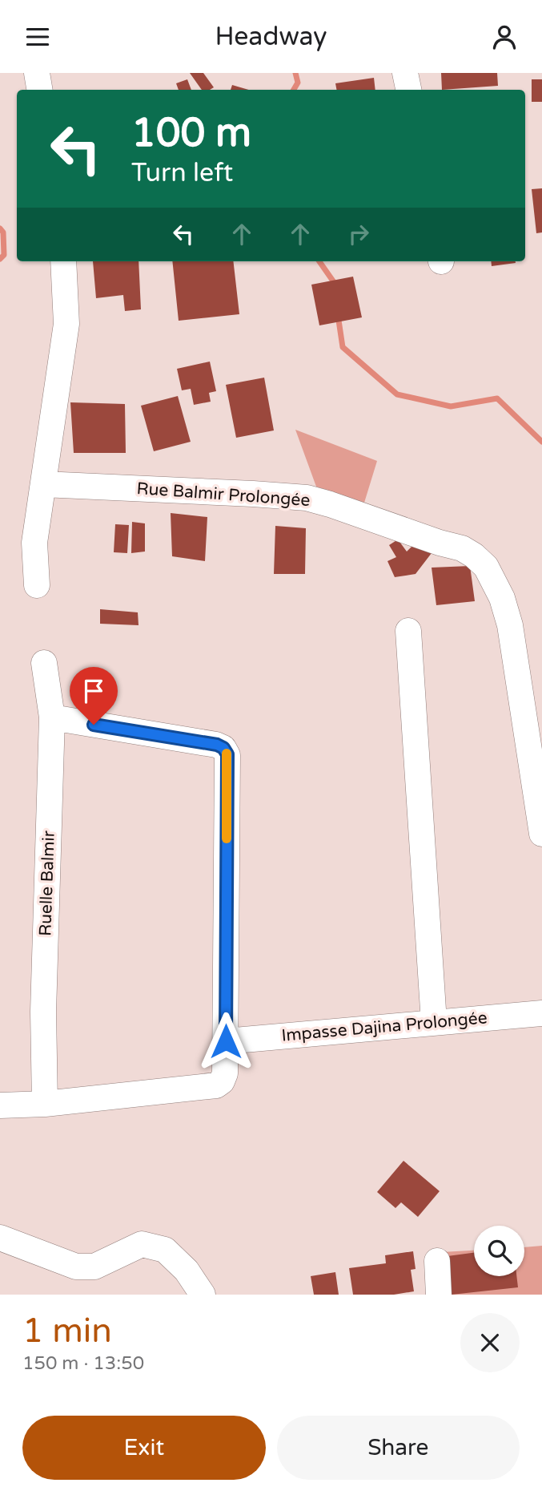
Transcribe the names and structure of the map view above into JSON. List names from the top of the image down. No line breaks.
{"streets":{"street":["Rue Balmir Prolongée","Ruelle Balmir","Impasse Dajina Prolongée"]},"page":{"header":"Headway","turn":["100 m","Turn left"],"heading":["1 min","150 m · 13:50"],"buttons":["Exit","Share"]}}
